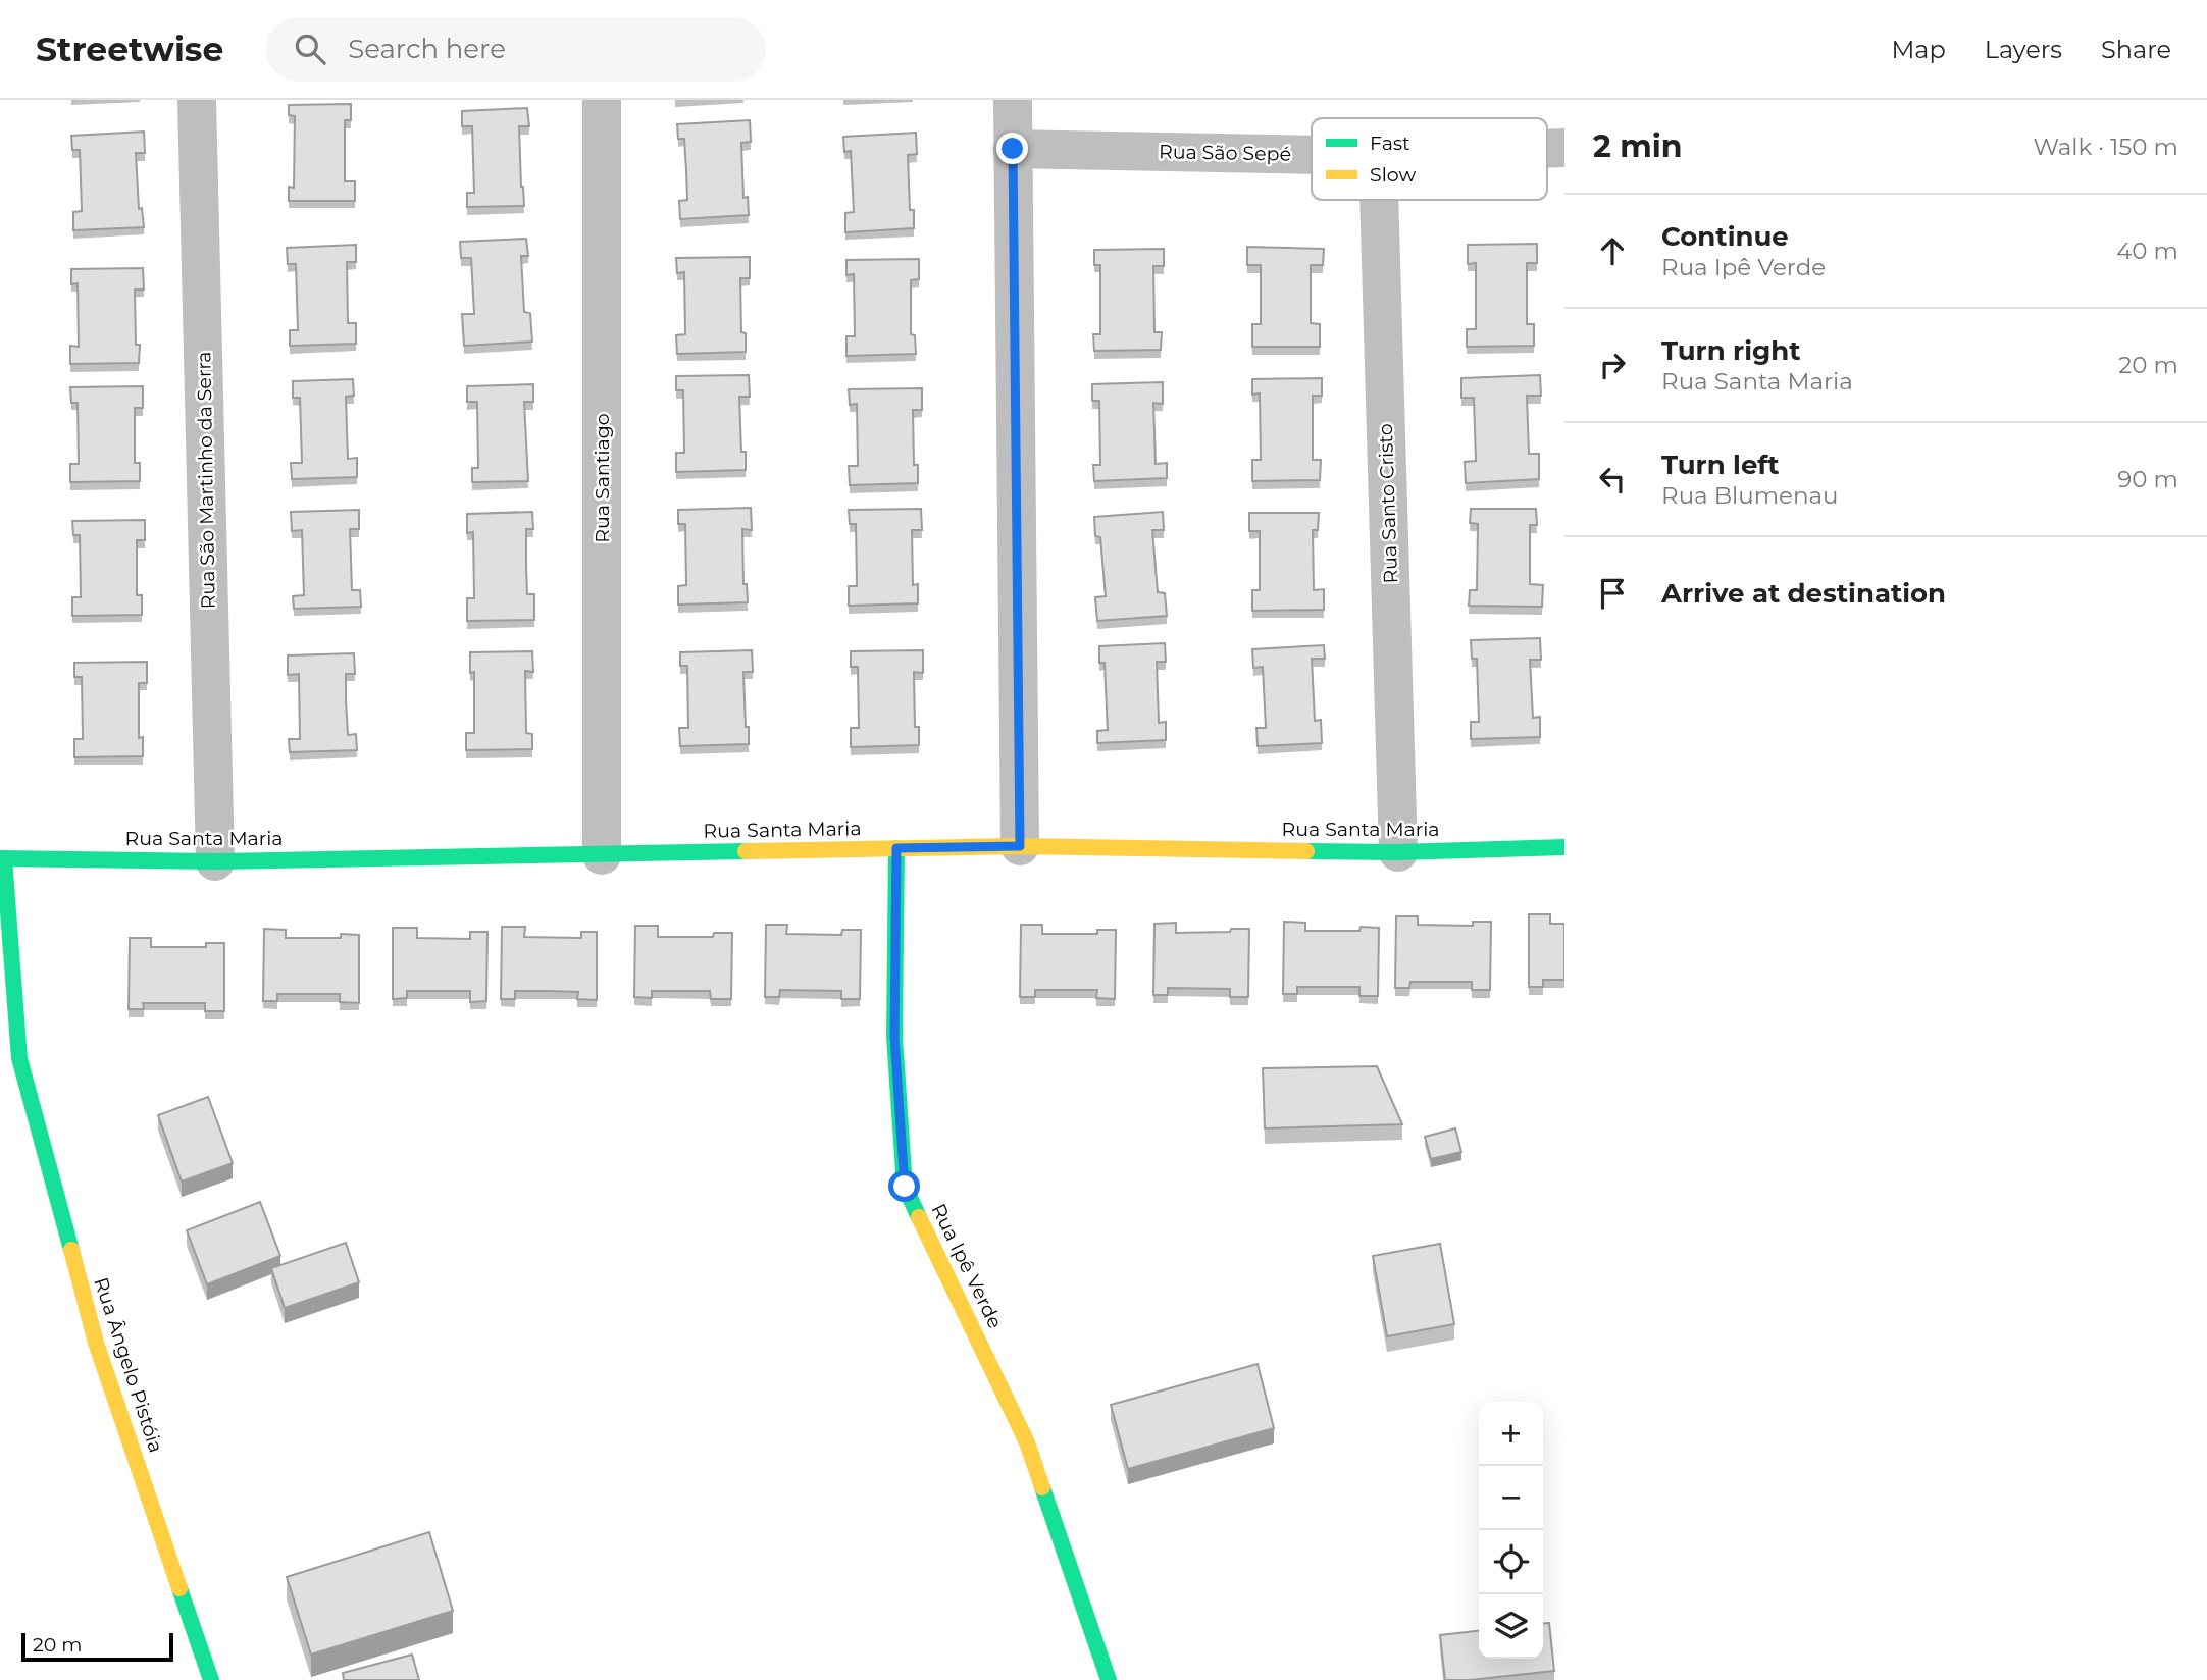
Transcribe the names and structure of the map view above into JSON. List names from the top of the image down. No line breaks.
{"streets":{"street":["Rua São Sepé","Rua Santiago","Rua São Martinho da Serra","Rua Santo Cristo","Rua Santa Maria","Rua Ipê Verde","Rua Ângelo Pistóia"]},"crossings":[["Rua Santiago","Rua Santa Maria"],["Rua São Martinho da Serra","Rua Santa Maria"],["Rua Santo Cristo","Rua Santa Maria"],["Rua Santa Maria","Rua Ipê Verde"],["Rua Santa Maria","Rua Ângelo Pistóia"]],"legend":["Fast","Slow"],"scale_bar":"20 m","page":{"header":"Streetwise","search":"Search here","nav":["Map","Layers","Share"],"heading":["2 min","Walk · 150 m"],"list":[["Continue","Rua Ipê Verde","40 m"],["Turn right","Rua Santa Maria","20 m"],["Turn left","Rua Blumenau","90 m"],"Arrive at destination"],"map_buttons":["+","−"],"scale":"20 m"}}
